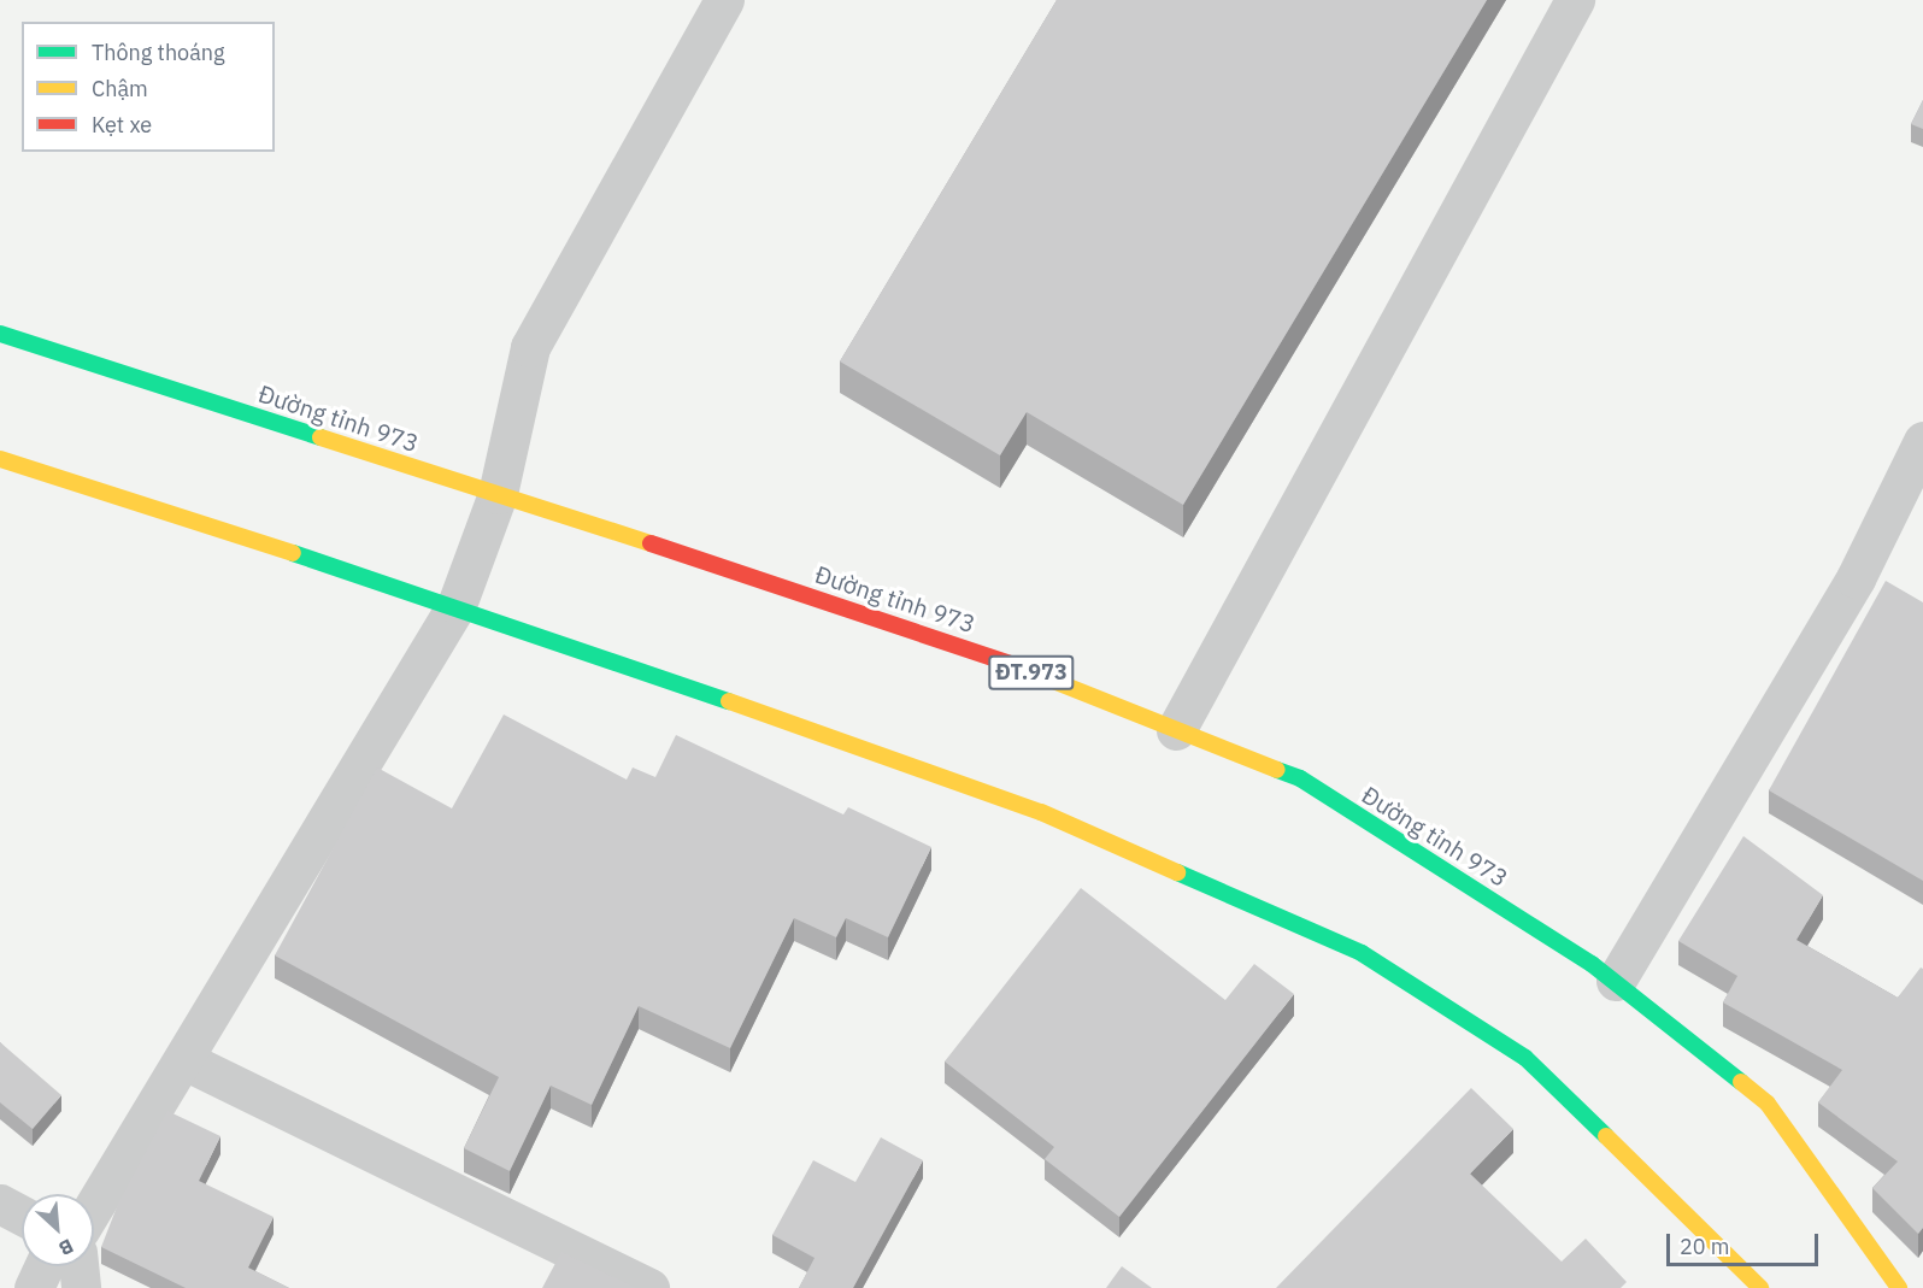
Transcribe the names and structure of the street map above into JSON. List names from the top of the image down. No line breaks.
{"streets":{"main road":["Đường tỉnh 973","ĐT.973"]},"legend":["Thông thoáng","Chậm","Kẹt xe"],"scale_bar":"20 m","north":"bottom right"}
